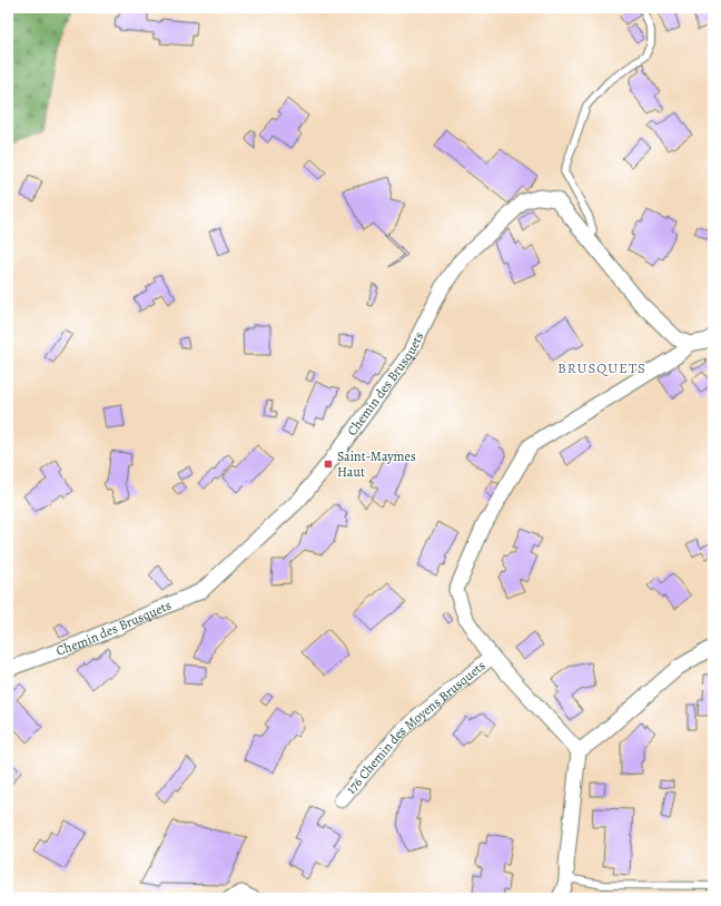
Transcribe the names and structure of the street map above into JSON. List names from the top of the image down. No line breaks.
{"streets":{"street":["Chemin des Brusquets","176 Chemin des Moyens Brusquets"]},"districts":["BRUSQUETS"],"places":{"transit":["Saint-Maymes Haut"]}}
